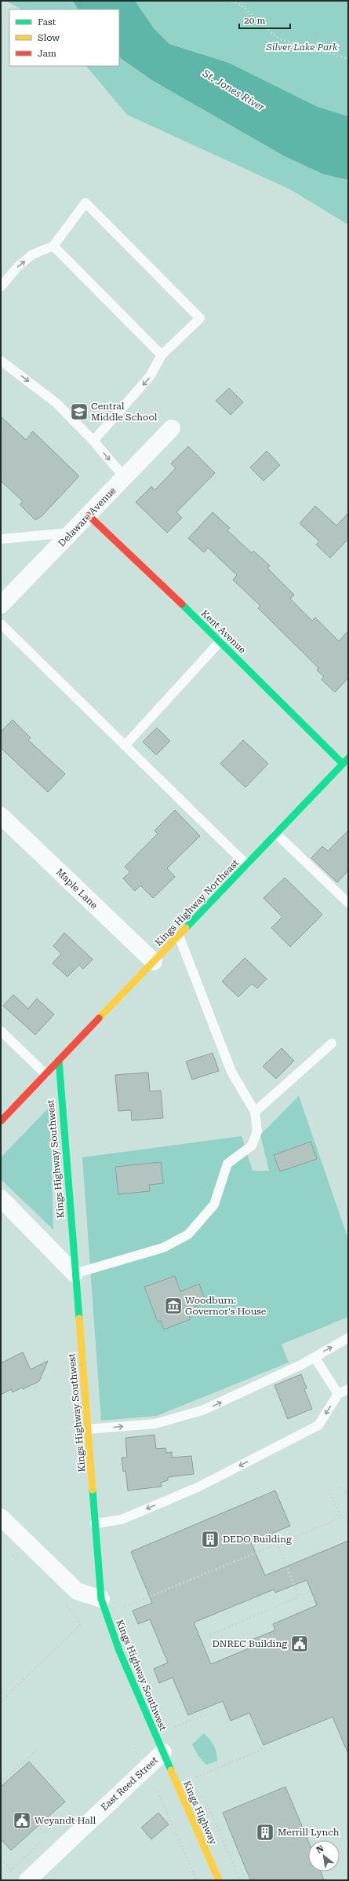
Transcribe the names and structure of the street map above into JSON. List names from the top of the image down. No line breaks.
{"streets":{"main road":["Kent Avenue","Kings Highway Northeast","Kings Highway Southwest","Kings Highway"],"street":["Delaware Avenue","Maple Lane","East Reed Street"]},"crossings":[["Delaware Avenue","Kent Avenue"],["Kent Avenue","Kings Highway Northeast"],["Maple Lane","Kings Highway Northeast"],["Kings Highway Northeast","Kings Highway Southwest"],["Kings Highway Southwest","East Reed Street"],["Kings Highway Southwest","Kings Highway"],["East Reed Street","Kings Highway"]],"water":["St. Jones River"],"parks":["Silver Lake Park"],"places":{"school or university":["Central Middle School"],"museum":["Woodburn: Governor's House"],"building":["DEDO Building","Merrill Lynch"],"public building":["DNREC Building","Weyandt Hall"]},"legend":["Fast","Slow","Jam"],"scale_bar":"20 m","north":"top left"}
